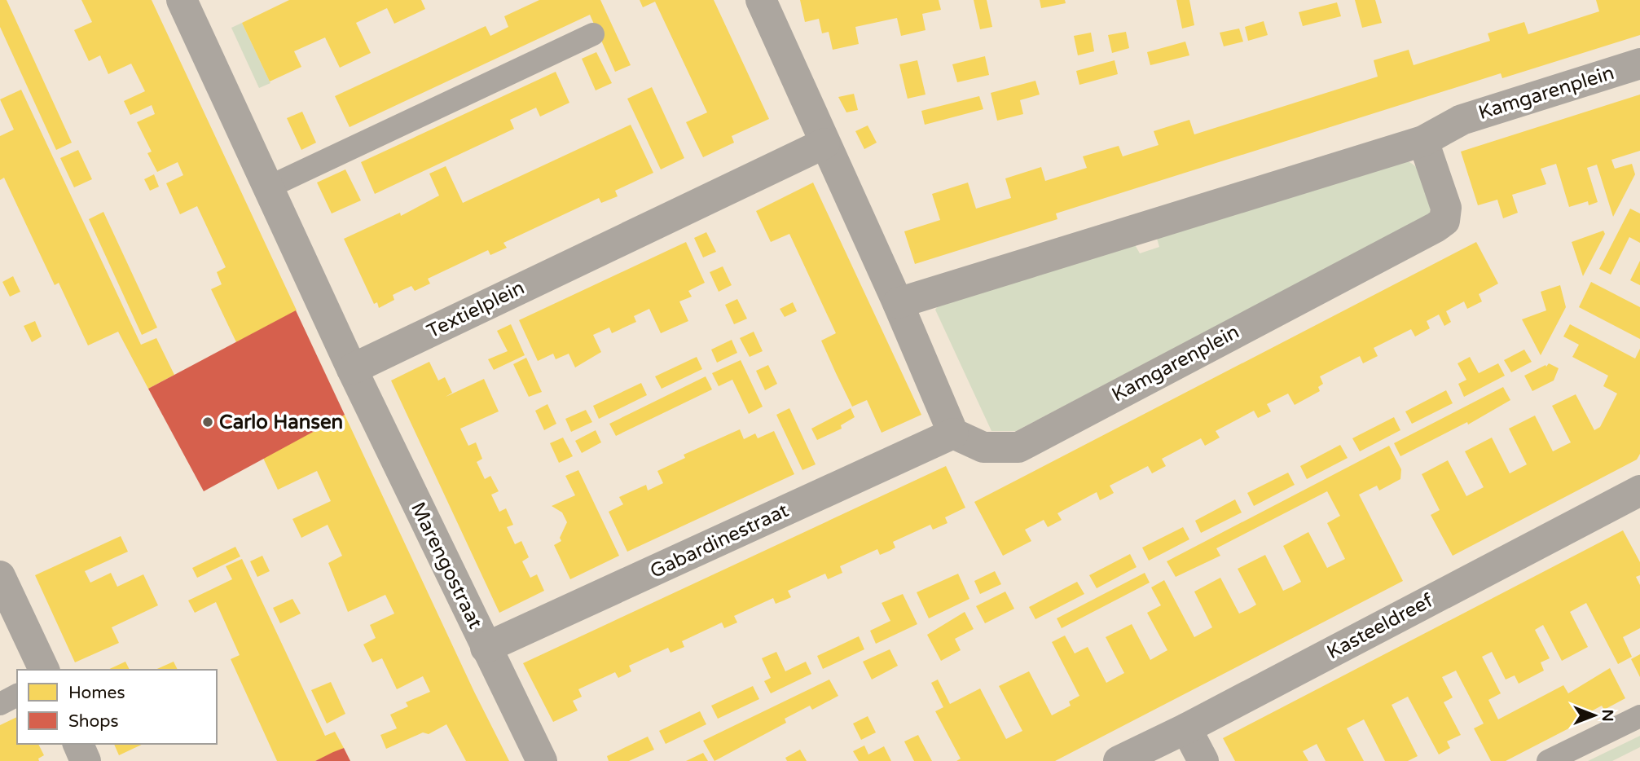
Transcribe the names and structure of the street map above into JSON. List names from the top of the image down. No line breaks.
{"streets":{"street":["Kamgarenplein","Textielplein","Gabardinestraat","Marengostraat","Kasteeldreef"]},"crossings":[["Kamgarenplein","Gabardinestraat"],["Textielplein","Marengostraat"],["Gabardinestraat","Marengostraat"]],"places":["Carlo Hansen"],"legend":["Homes","Shops"],"north":"right"}
